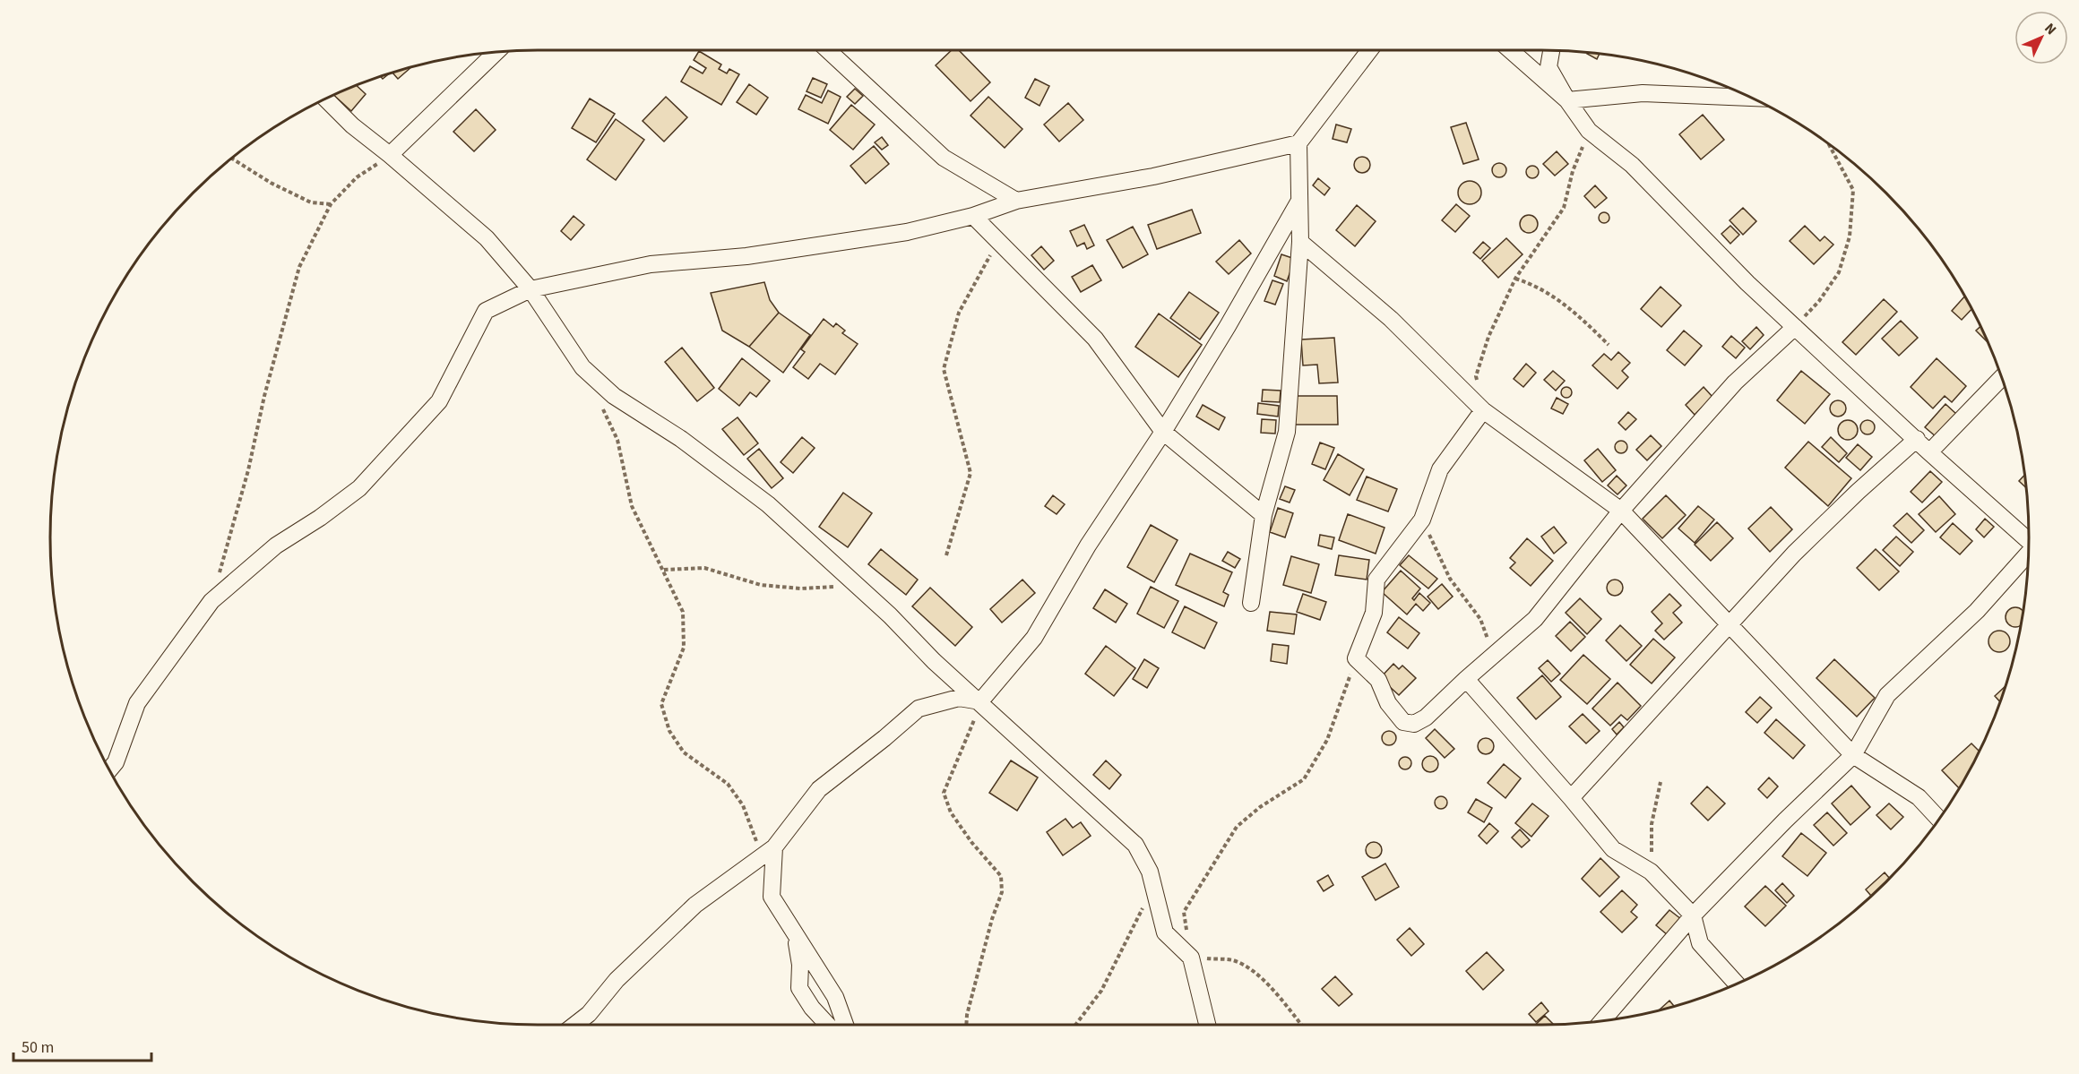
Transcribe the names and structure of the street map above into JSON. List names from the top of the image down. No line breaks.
{"scale_bar":"50 m","north":"top right"}
